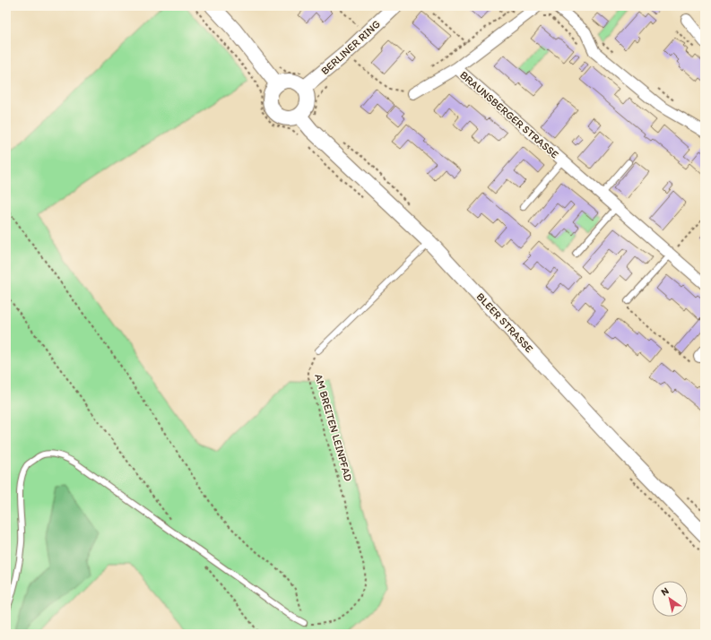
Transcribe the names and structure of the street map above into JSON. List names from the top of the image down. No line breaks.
{"streets":{"street":["BERLINER RING","BRAUNSBERGER STRASSE","BLEER STRASSE"],"path":["AM BREITEN LEINPFAD"]},"crossings":[["BERLINER RING","BLEER STRASSE"]],"north":"top left"}
